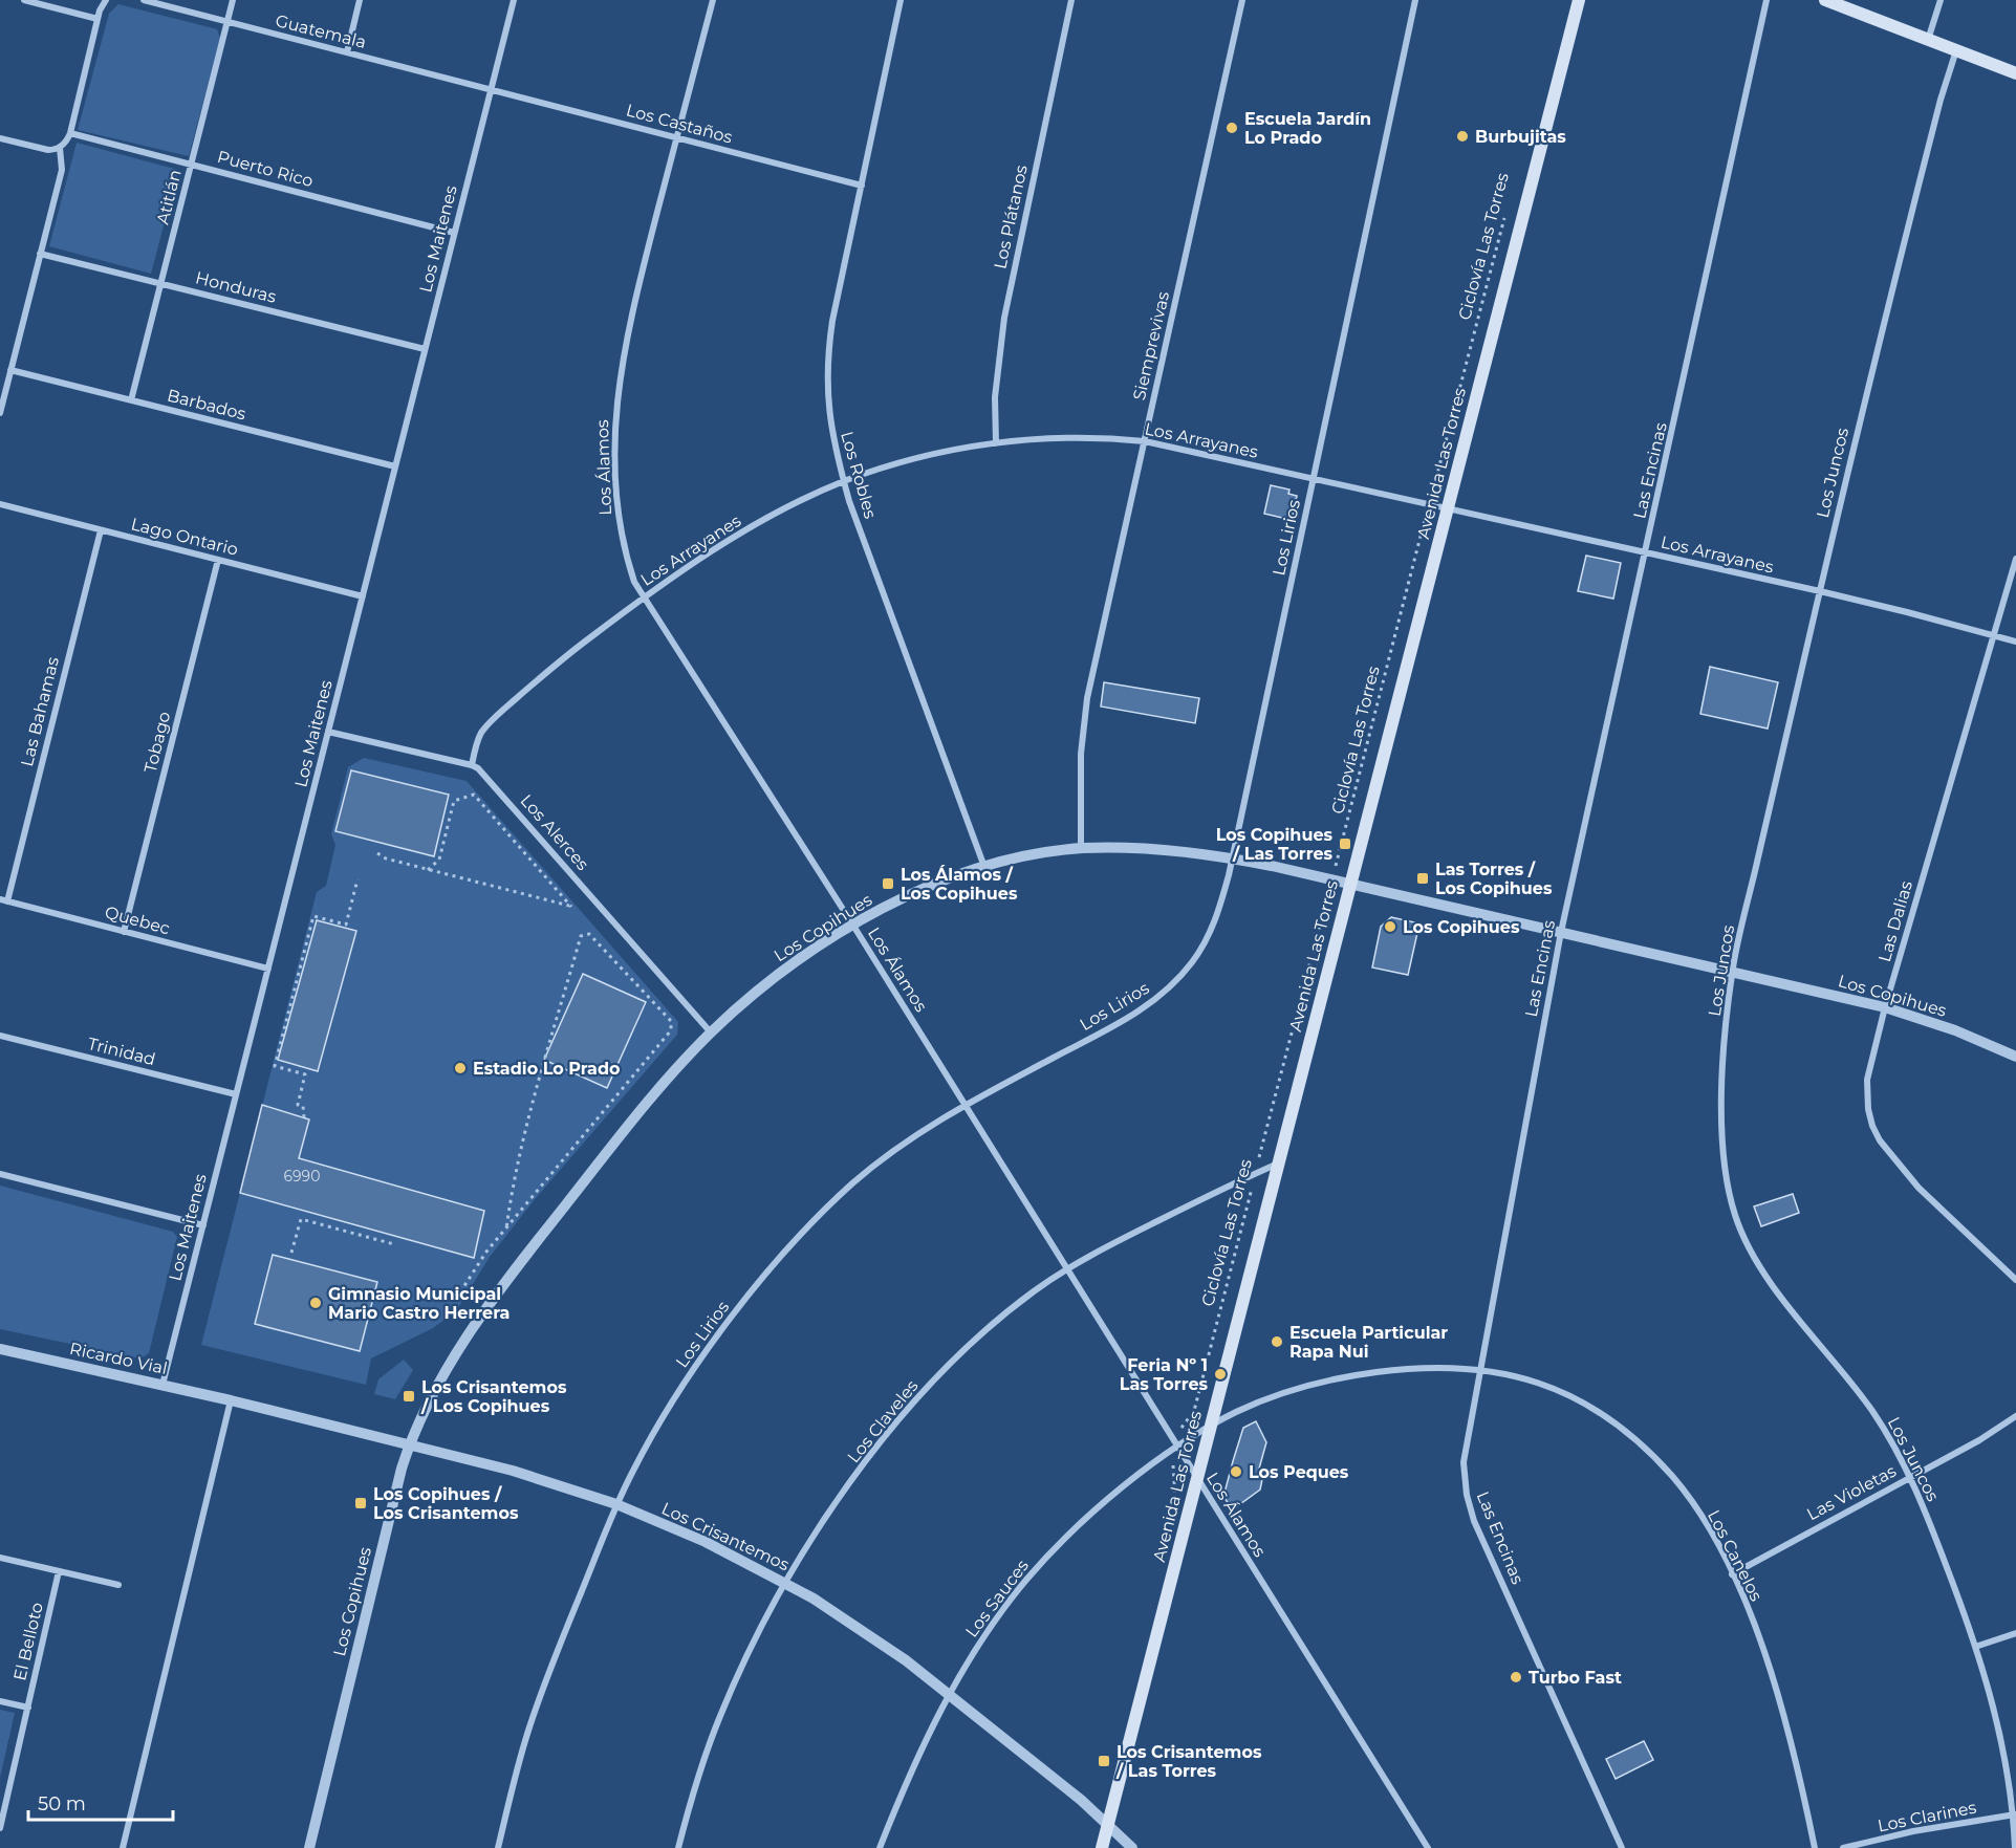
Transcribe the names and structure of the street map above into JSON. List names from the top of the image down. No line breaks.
{"streets":{"main road":["Avenida Las Torres"],"street":["Guatemala","Los Castaños","Puerto Rico","Atitlán","Los Plátanos","Los Maitenes","Honduras","Siemprevivas","Barbados","Los Arrayanes","Los Álamos","Las Encinas","Los Juncos","Los Robles","Lago Ontario","Los Lirios","Las Bahamas","Tobago","Los Alerces","Quebec","Las Dalias","Los Copihues","Trinidad","Ricardo Vial","Los Claveles","Las Violetas","Los Crisantemos","Los Canelos","Los Sauces","El Belloto","Los Clarines"],"path":["Ciclovía Las Torres"]},"crossings":[["Guatemala","Los Castaños"],["Guatemala","Atitlán"],["Guatemala","Los Maitenes"],["Los Castaños","Los Maitenes"],["Los Castaños","Los Álamos"],["Los Castaños","Los Robles"],["Puerto Rico","Atitlán"],["Puerto Rico","Los Maitenes"],["Atitlán","Honduras"],["Atitlán","Barbados"],["Los Plátanos","Los Arrayanes"],["Los Maitenes","Honduras"],["Los Maitenes","Barbados"],["Los Maitenes","Lago Ontario"],["Los Maitenes","Los Alerces"],["Los Maitenes","Quebec"],["Los Maitenes","Trinidad"],["Los Maitenes","Ricardo Vial"],["Ciclovía Las Torres","Los Arrayanes"],["Ciclovía Las Torres","Los Álamos"],["Ciclovía Las Torres","Los Copihues"],["Ciclovía Las Torres","Los Claveles"],["Ciclovía Las Torres","Los Sauces"],["Siemprevivas","Los Arrayanes"],["Siemprevivas","Los Copihues"],["Los Arrayanes","Avenida Las Torres"],["Los Arrayanes","Los Álamos"],["Los Arrayanes","Las Encinas"],["Los Arrayanes","Los Juncos"],["Los Arrayanes","Los Robles"],["Los Arrayanes","Los Lirios"],["Los Arrayanes","Los Alerces"],["Los Arrayanes","Las Dalias"],["Avenida Las Torres","Los Álamos"],["Avenida Las Torres","Los Copihues"],["Avenida Las Torres","Los Claveles"],["Avenida Las Torres","Los Crisantemos"],["Avenida Las Torres","Los Canelos"],["Avenida Las Torres","Los Sauces"],["Los Álamos","Los Lirios"],["Los Álamos","Los Copihues"],["Los Álamos","Los Claveles"],["Los Álamos","Los Sauces"],["Las Encinas","Los Copihues"],["Las Encinas","Los Canelos"],["Los Juncos","Los Copihues"],["Los Juncos","Las Violetas"],["Los Juncos","Los Clarines"],["Los Robles","Los Copihues"],["Lago Ontario","Las Bahamas"],["Lago Ontario","Tobago"],["Los Lirios","Los Copihues"],["Los Lirios","Los Crisantemos"],["Las Bahamas","Quebec"],["Tobago","Quebec"],["Los Alerces","Los Copihues"],["Las Dalias","Los Copihues"],["Los Copihues","Los Crisantemos"],["Ricardo Vial","Los Crisantemos"],["Los Claveles","Los Crisantemos"],["Las Violetas","Los Canelos"],["Los Crisantemos","Los Sauces"],["Los Canelos","Los Sauces"]],"places":{"other":["Escuela Jardín Lo Prado","Burbujitas","Los Copihues","Estadio Lo Prado","Gimnasio Municipal Mario Castro Herrera","Escuela Particular Rapa Nui","Feria Nº 1 Las Torres","Los Peques","Turbo Fast"],"transit":["Los Copihues / Las Torres","Las Torres / Los Copihues","Los Álamos / Los Copihues","Los Crisantemos / Los Copihues","Los Copihues / Los Crisantemos","Los Crisantemos / Las Torres"]},"house_numbers":["6990"],"scale_bar":"50 m"}
